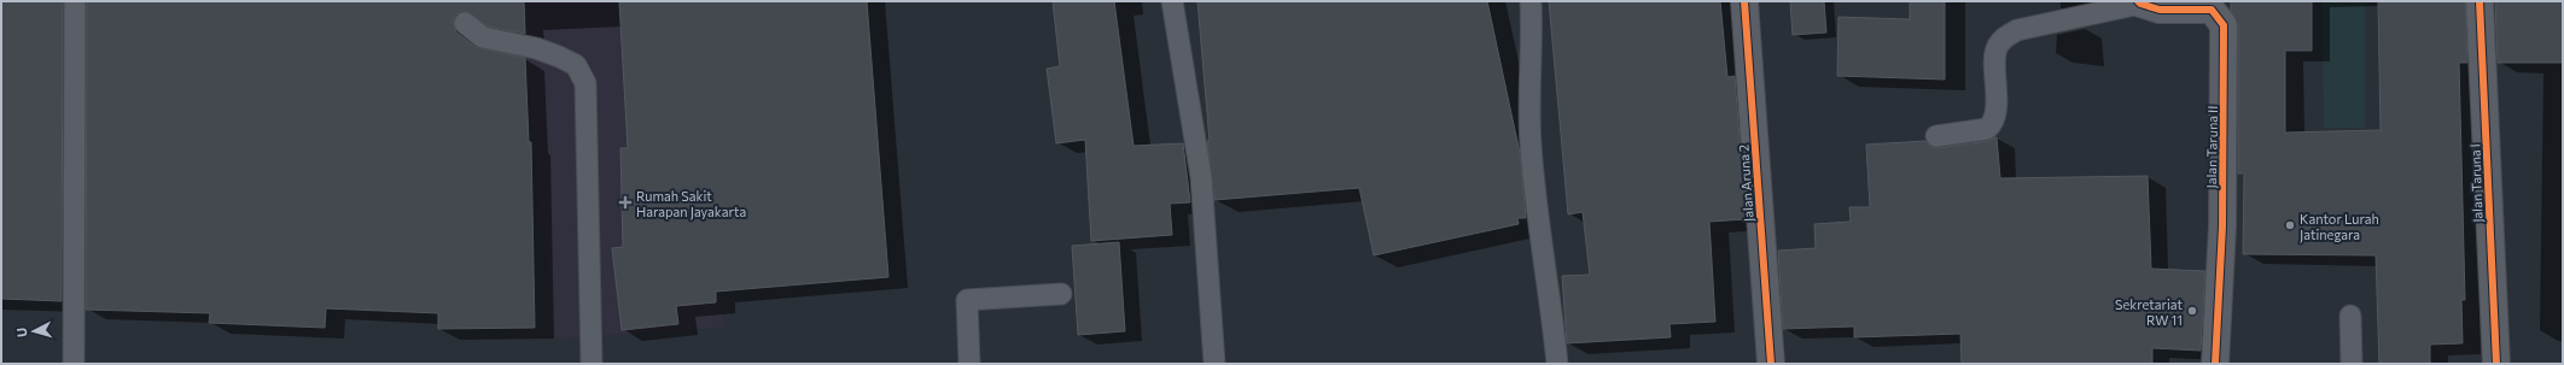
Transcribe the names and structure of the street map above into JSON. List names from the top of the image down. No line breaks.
{"streets":{"street":["Jalan Taruna II","Jalan Aruna 2","Jalan Taruna I"]},"places":{"health":["Rumah Sakit Harapan Jayakarta"],"other":["Kantor Lurah Jatinegara","Sekretariat RW 11"]},"north":"left"}
